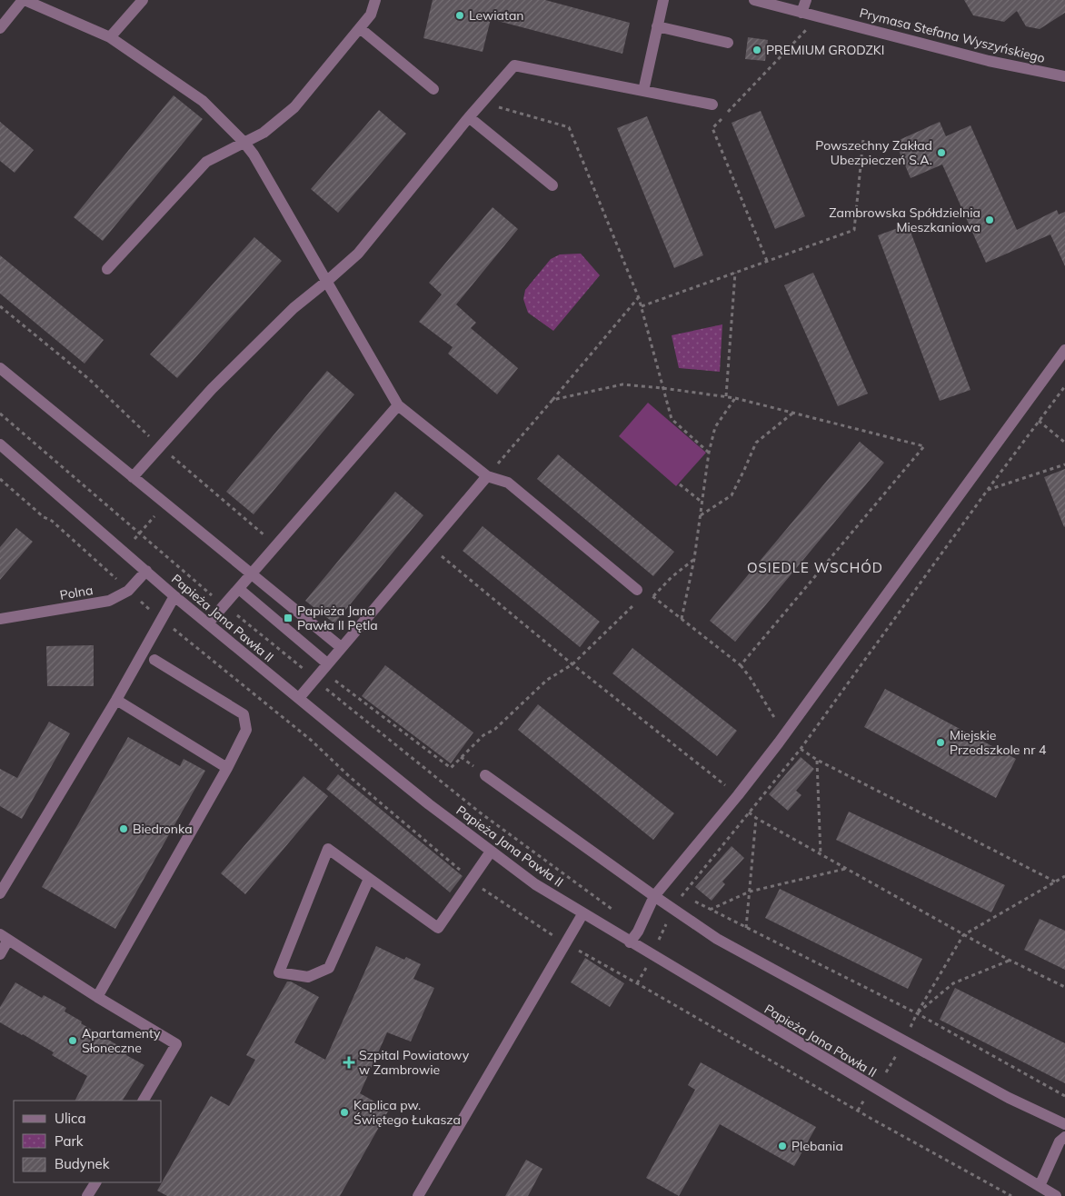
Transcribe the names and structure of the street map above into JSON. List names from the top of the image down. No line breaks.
{"streets":{"street":["Prymasa Stefana Wyszyńskiego","Polna","Papieża Jana Pawła II"]},"crossings":[["Polna","Papieża Jana Pawła II"]],"districts":["OSIEDLE WSCHÓD"],"places":{"other":["Lewiatan","PREMIUM GRODZKI","Powszechny Zakład Ubezpieczeń S.A.","Zambrowska Spółdzielnia Mieszkaniowa","Miejskie Przedszkole nr 4","Biedronka","Apartamenty Słoneczne","Kaplica pw. Świętego Łukasza","Plebania"],"transit":["Papieża Jana Pawła II Pętla"],"health":["Szpital Powiatowy w Zambrowie"]},"legend":["Ulica","Park","Budynek"]}
